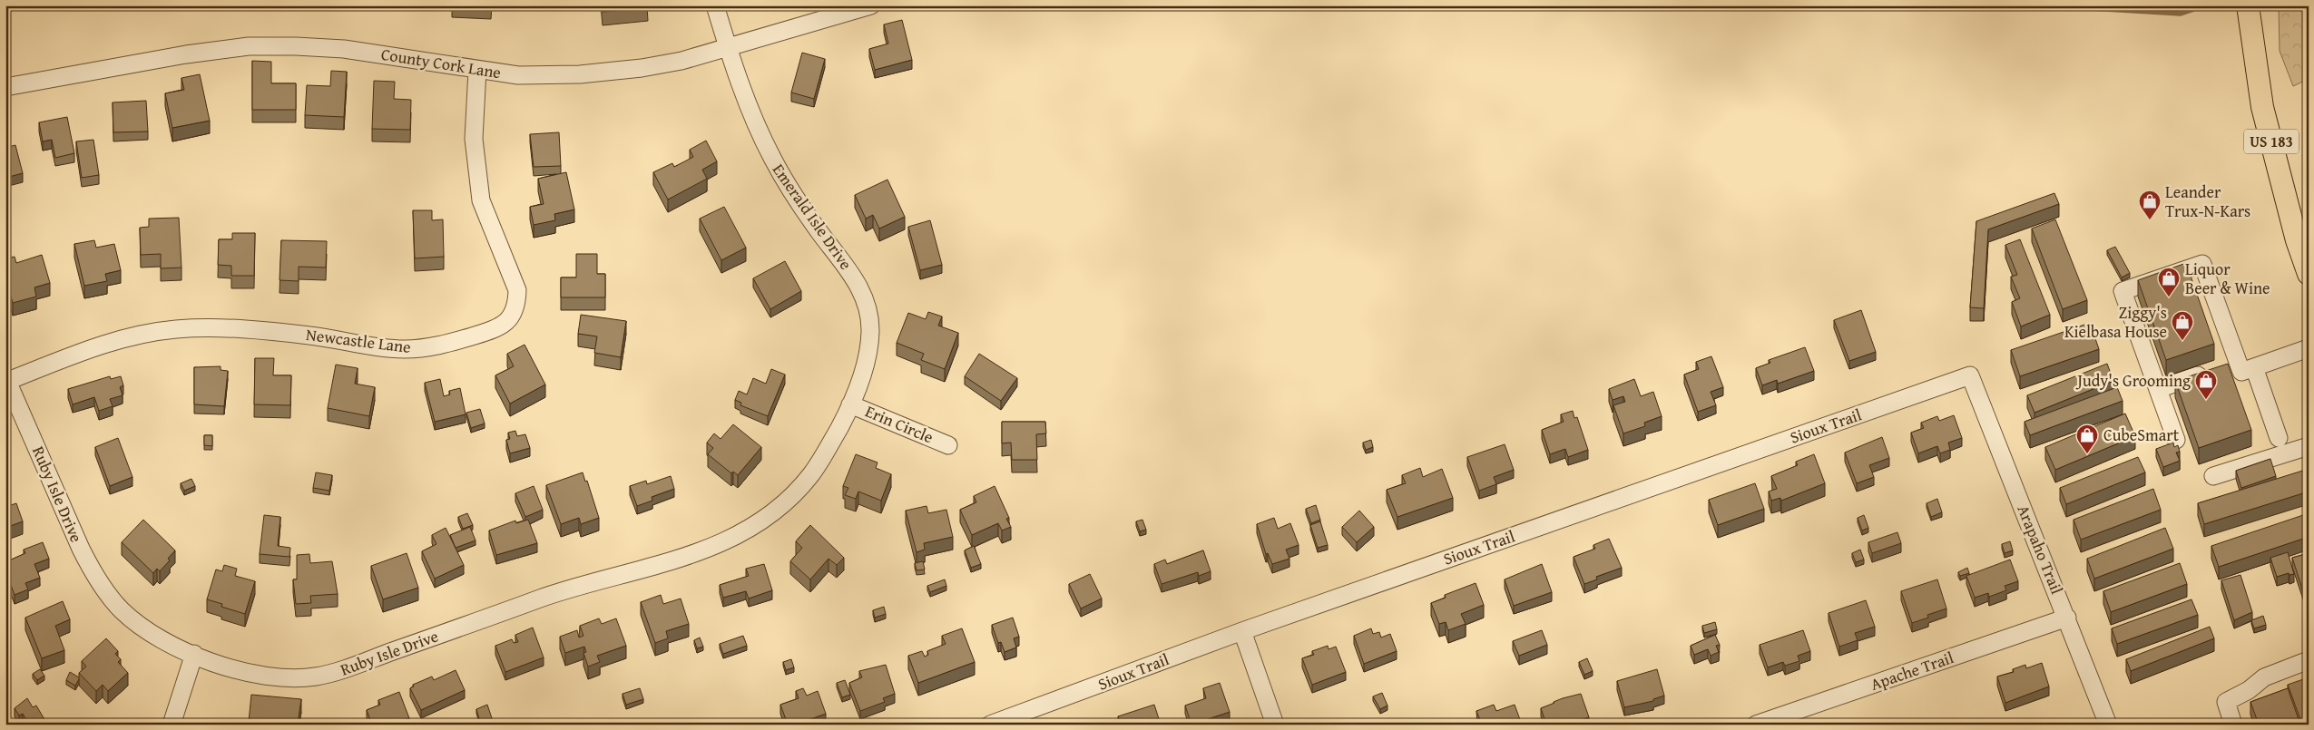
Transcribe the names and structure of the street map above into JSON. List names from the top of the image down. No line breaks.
{"streets":{"main road":["US 183"],"street":["County Cork Lane","Emerald Isle Drive","Newcastle Lane","Erin Circle","Sioux Trail","Ruby Isle Drive","Arapaho Trail","Apache Trail"]},"crossings":[["County Cork Lane","Emerald Isle Drive"],["County Cork Lane","Newcastle Lane"],["Emerald Isle Drive","Erin Circle"],["Emerald Isle Drive","Ruby Isle Drive"],["Newcastle Lane","Ruby Isle Drive"],["Erin Circle","Ruby Isle Drive"],["Sioux Trail","Arapaho Trail"],["Arapaho Trail","Apache Trail"]],"places":{"shop":["Leander Trux-N-Kars","Liquor Beer & Wine","Ziggy's Kielbasa House","Judy's Grooming","CubeSmart"]}}
